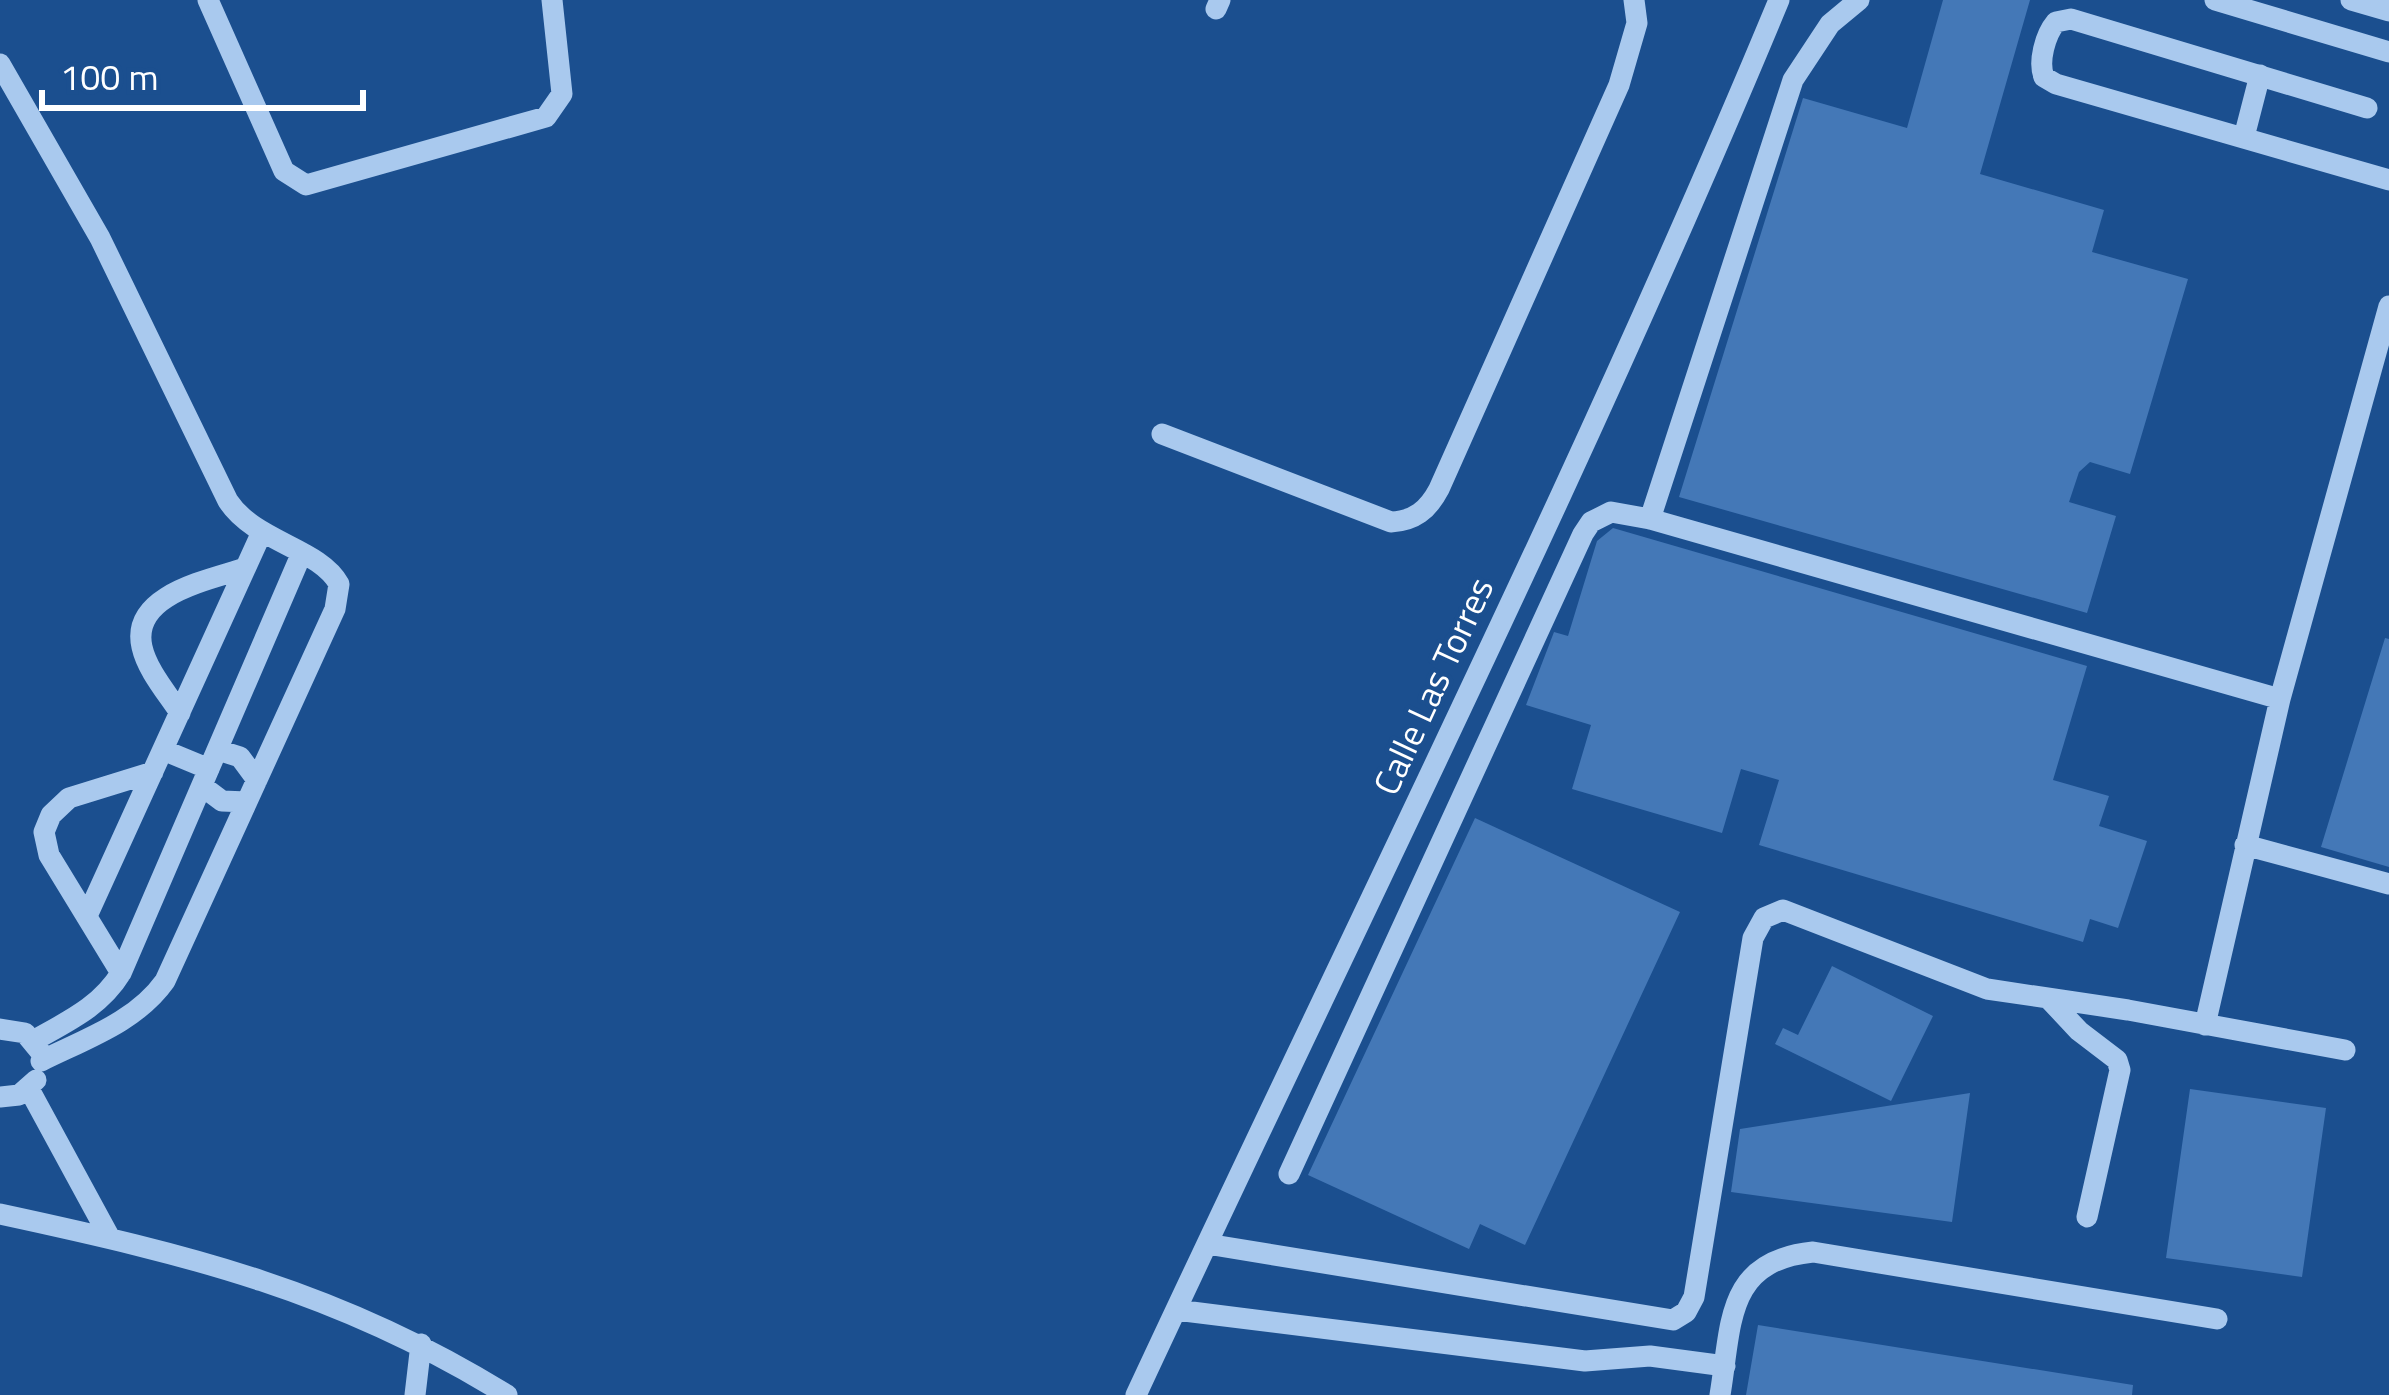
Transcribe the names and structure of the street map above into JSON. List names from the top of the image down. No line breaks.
{"streets":{"street":["Calle Las Torres"]},"scale_bar":"100 m"}
